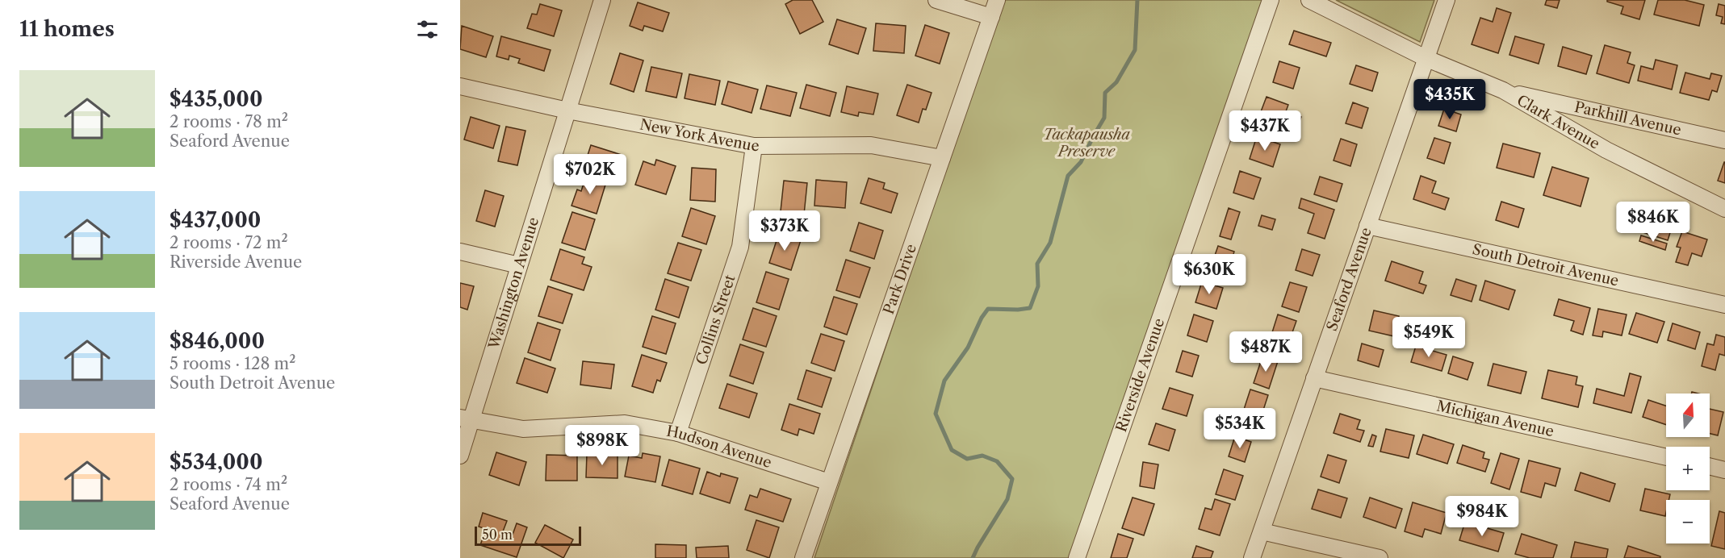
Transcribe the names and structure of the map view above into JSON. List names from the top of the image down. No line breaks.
{"streets":{"street":["Parkhill Avenue","Clark Avenue","New York Avenue","South Detroit Avenue","Park Drive","Seaford Avenue","Washington Avenue","Collins Street","Riverside Avenue","Michigan Avenue","Hudson Avenue"]},"crossings":[["Parkhill Avenue","Clark Avenue"],["Clark Avenue","Seaford Avenue"],["New York Avenue","Park Drive"],["New York Avenue","Washington Avenue"],["New York Avenue","Collins Street"],["South Detroit Avenue","Seaford Avenue"],["Park Drive","Hudson Avenue"],["Seaford Avenue","Michigan Avenue"],["Washington Avenue","Hudson Avenue"],["Collins Street","Hudson Avenue"]],"parks":["Tackapausha Preserve"],"scale_bar":"50 m","north":"top","page":{"heading":"11 homes","list":[{"name":"$435,000","note":"2 rooms · 78 m² · Seaford Avenue"},{"name":"$437,000","note":"2 rooms · 72 m² · Riverside Avenue"},{"name":"$846,000","note":"5 rooms · 128 m² · South Detroit Avenue"},{"name":"$534,000","note":"2 rooms · 74 m² · Seaford Avenue"}],"price":["$435K","$437K","$702K","$846K","$373K","$630K","$549K","$487K","$534K","$898K","$984K"],"map_buttons":["+","−"],"scale":"50 m"}}
